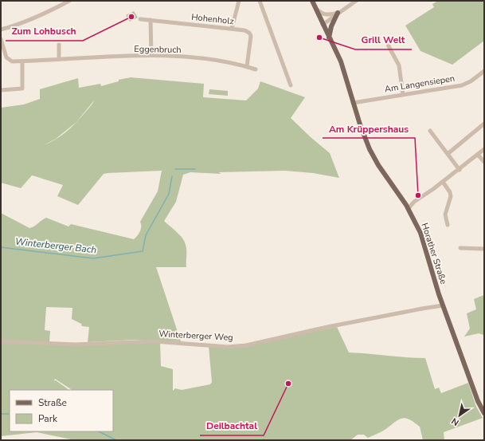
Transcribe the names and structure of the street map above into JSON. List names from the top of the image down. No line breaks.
{"streets":{"main road":["Horather Straße"],"street":["Hohenholz","Eggenbruch","Am Langensiepen","Winterberger Weg"]},"crossings":[["Hohenholz","Eggenbruch"],["Am Langensiepen","Horather Straße"],["Horather Straße","Winterberger Weg"]],"water":["Winterberger Bach"],"places":["Zum Lohbusch","Grill Welt","Am Krüppershaus","Deilbachtal"],"legend":["Straße","Park"],"north":"bottom left"}
